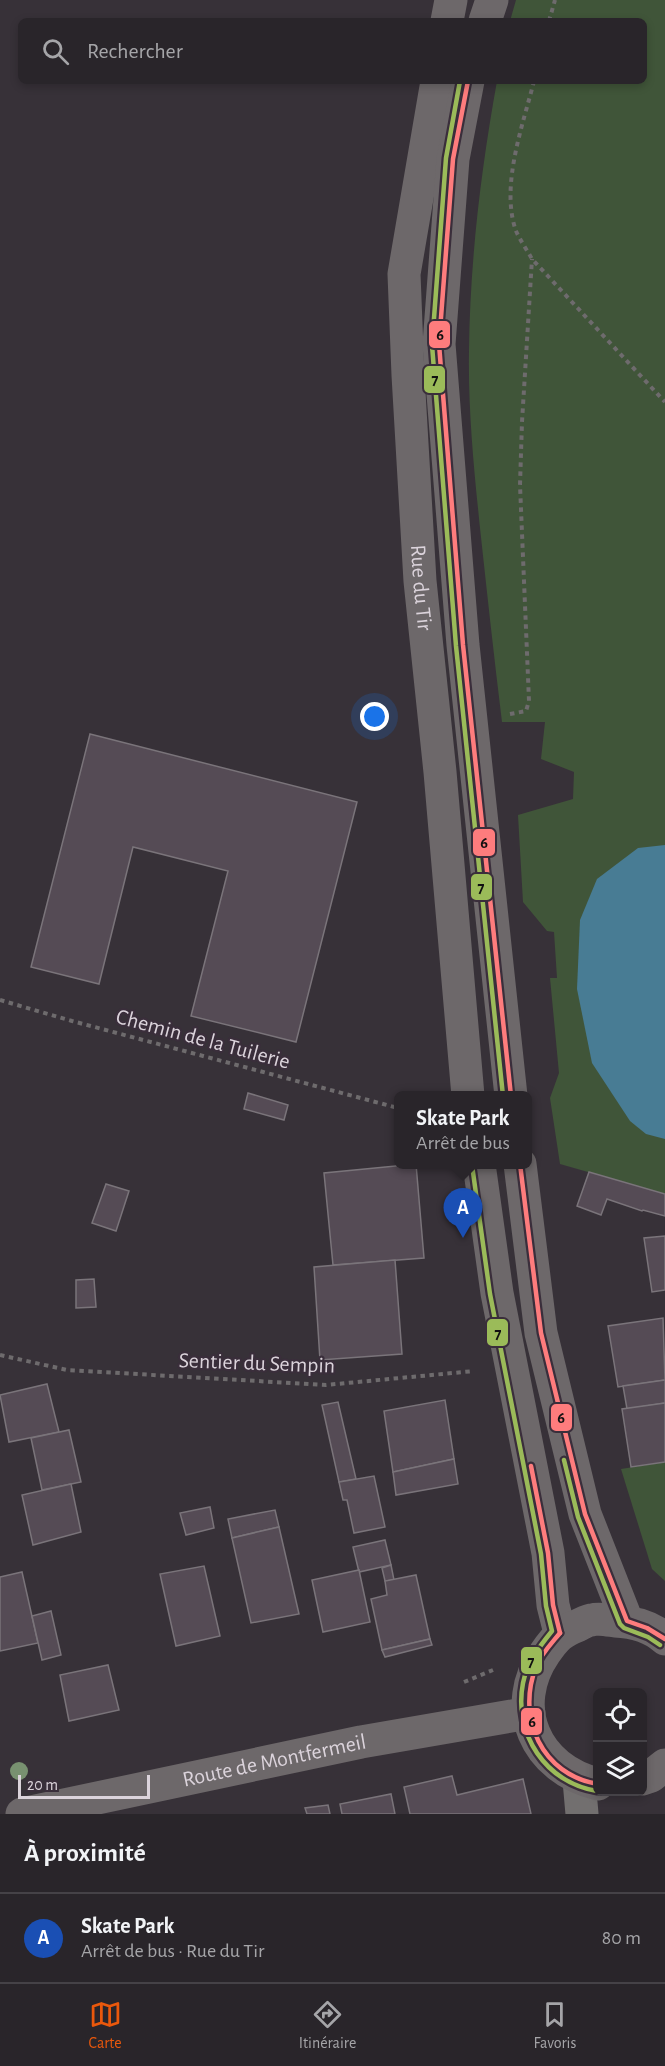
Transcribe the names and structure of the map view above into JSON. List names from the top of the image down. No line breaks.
{"streets":{"main road":["Rue du Tir","Route de Montfermeil"],"path":["Chemin de la Tuilerie","Sentier du Sempin"]},"lines":["transit line 6","transit line 7"],"scale_bar":"20 m","page":{"search":"Rechercher","popup":["Skate Park","Arrêt de bus"],"pins":"A","scale":"20 m","heading":"À proximité","list":[{"mark":"A","name":"Skate Park","note":"Arrêt de bus · Rue du Tir","value":"80 m"}],"nav":["Carte","Itinéraire","Favoris"]}}
